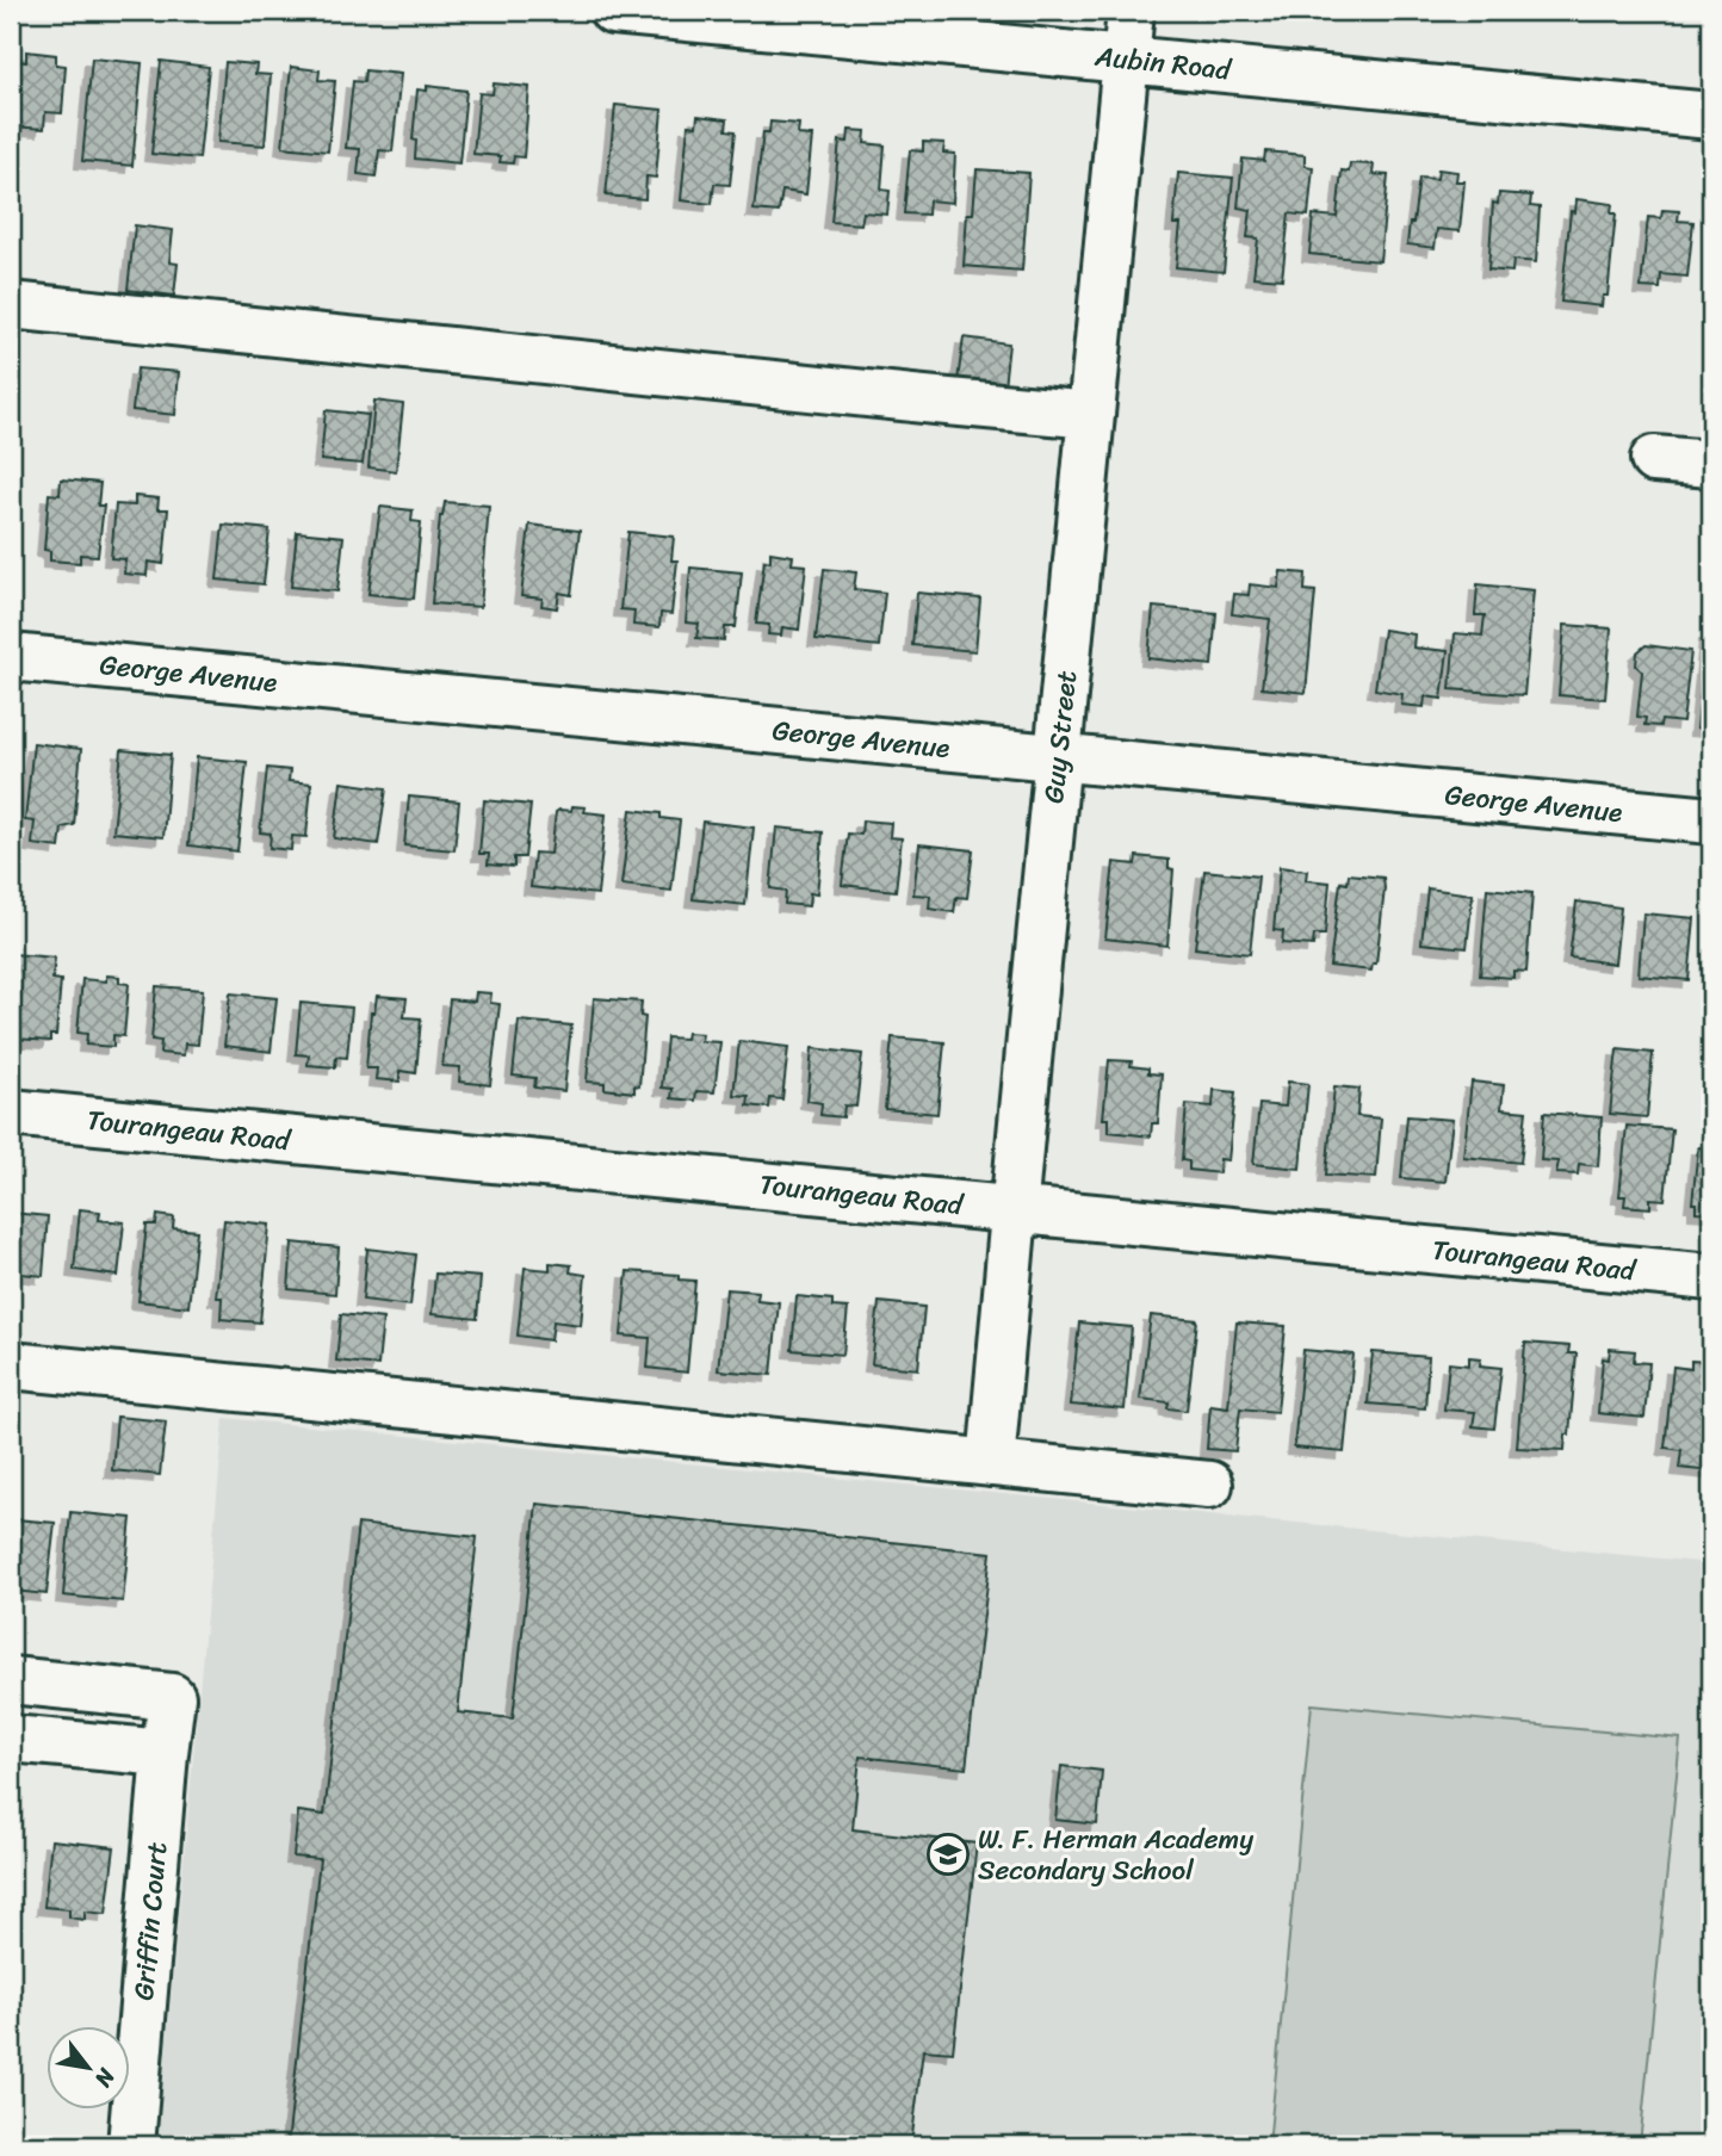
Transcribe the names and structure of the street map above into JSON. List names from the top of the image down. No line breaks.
{"streets":{"street":["Aubin Road","George Avenue","Guy Street","Tourangeau Road","Griffin Court"]},"crossings":[["Aubin Road","Guy Street"],["George Avenue","Guy Street"],["Guy Street","Tourangeau Road"]],"places":{"school or university":["W. F. Herman Academy Secondary School"]},"north":"bottom right"}
